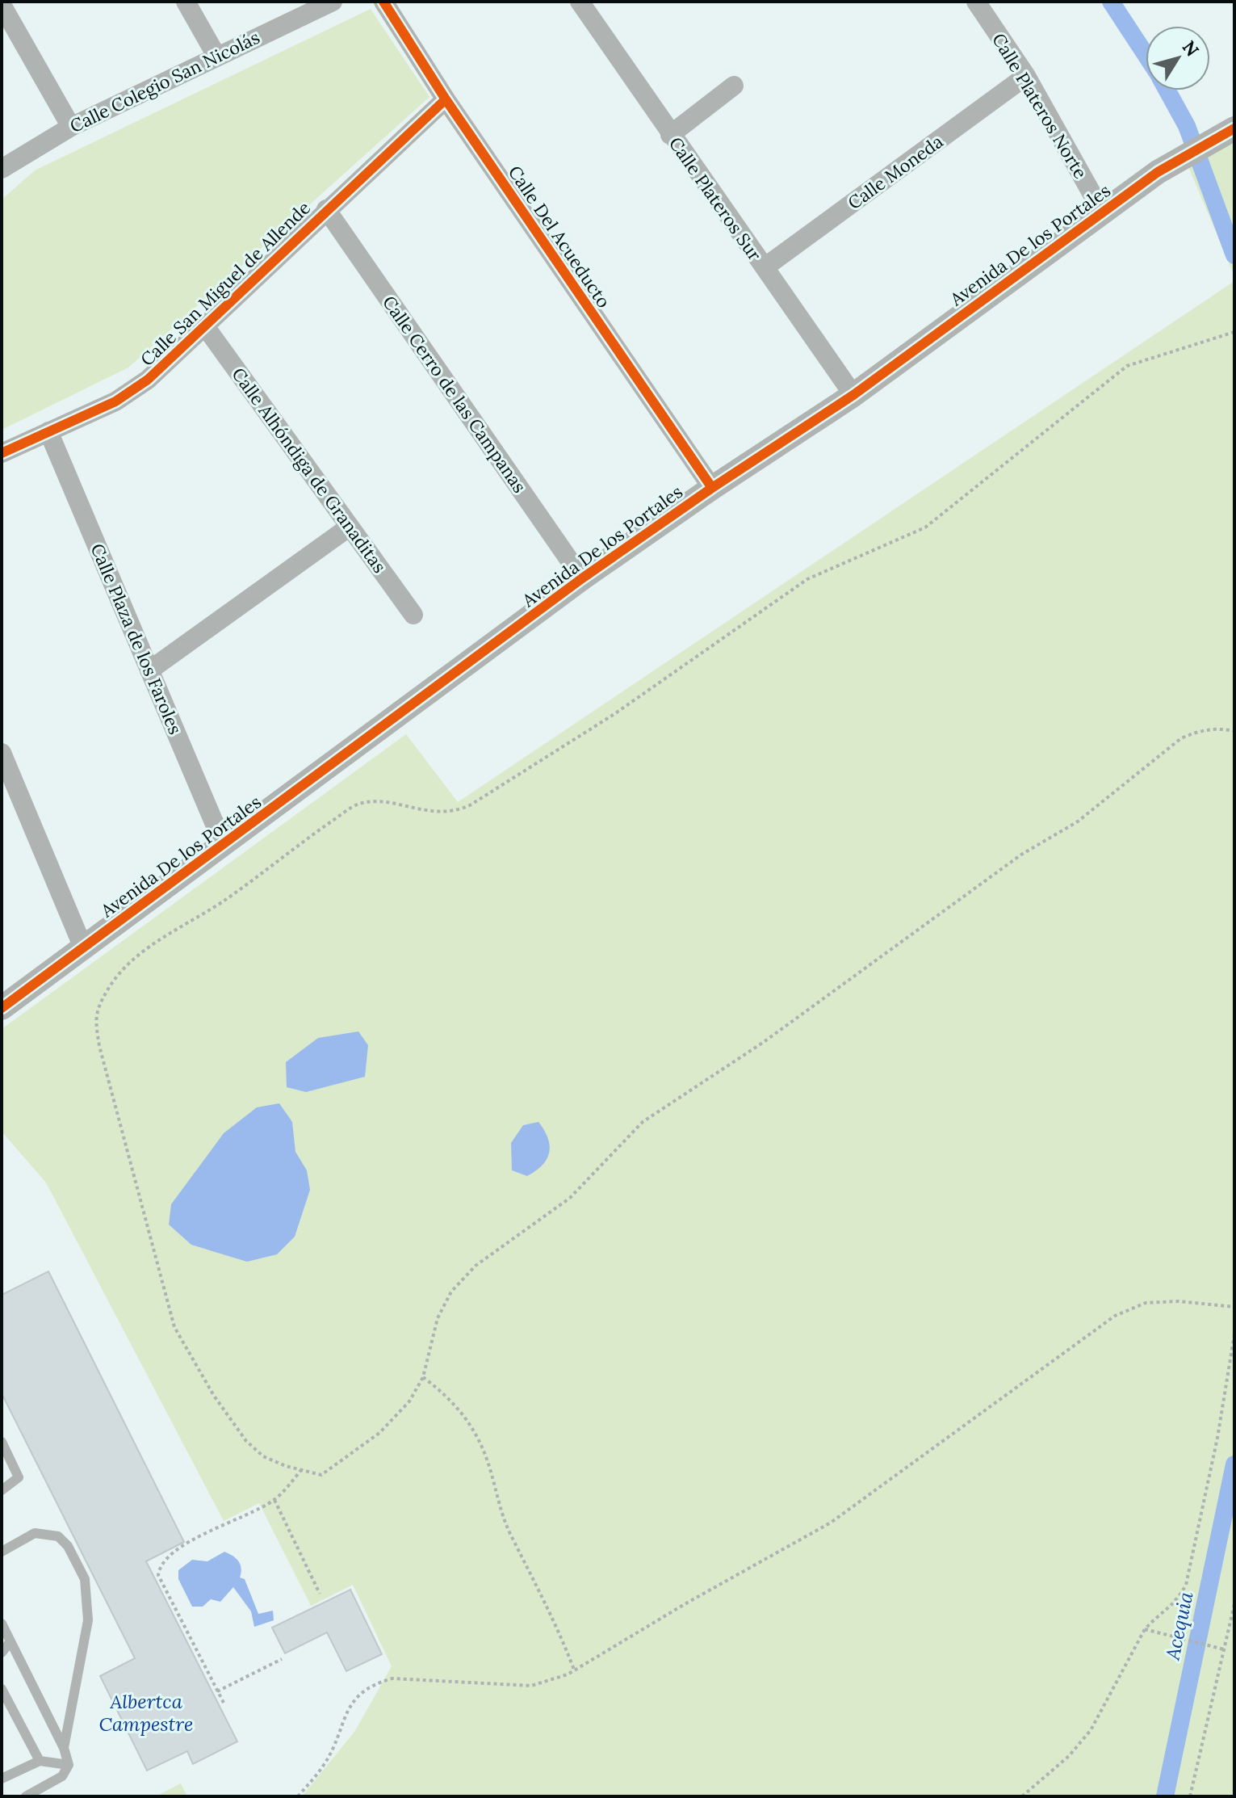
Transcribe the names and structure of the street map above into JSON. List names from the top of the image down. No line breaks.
{"streets":{"street":["Calle Colegio San Nicolás","Calle Plateros Norte","Calle Moneda","Calle Plateros Sur","Calle Del Acueducto","Avenida De los Portales","Calle San Miguel de Allende","Calle Cerro de las Campanas","Calle Alhóndiga de Granaditas","Calle Plaza de los Faroles"]},"crossings":[["Calle Plateros Norte","Calle Moneda"],["Calle Plateros Norte","Avenida De los Portales"],["Calle Moneda","Calle Plateros Sur"],["Calle Plateros Sur","Avenida De los Portales"],["Calle Del Acueducto","Avenida De los Portales"],["Calle Del Acueducto","Calle San Miguel de Allende"],["Avenida De los Portales","Calle Cerro de las Campanas"],["Avenida De los Portales","Calle Plaza de los Faroles"],["Calle San Miguel de Allende","Calle Cerro de las Campanas"],["Calle San Miguel de Allende","Calle Alhóndiga de Granaditas"],["Calle San Miguel de Allende","Calle Plaza de los Faroles"]],"water":["Acequia","Albertca Campestre"],"north":"top right"}
